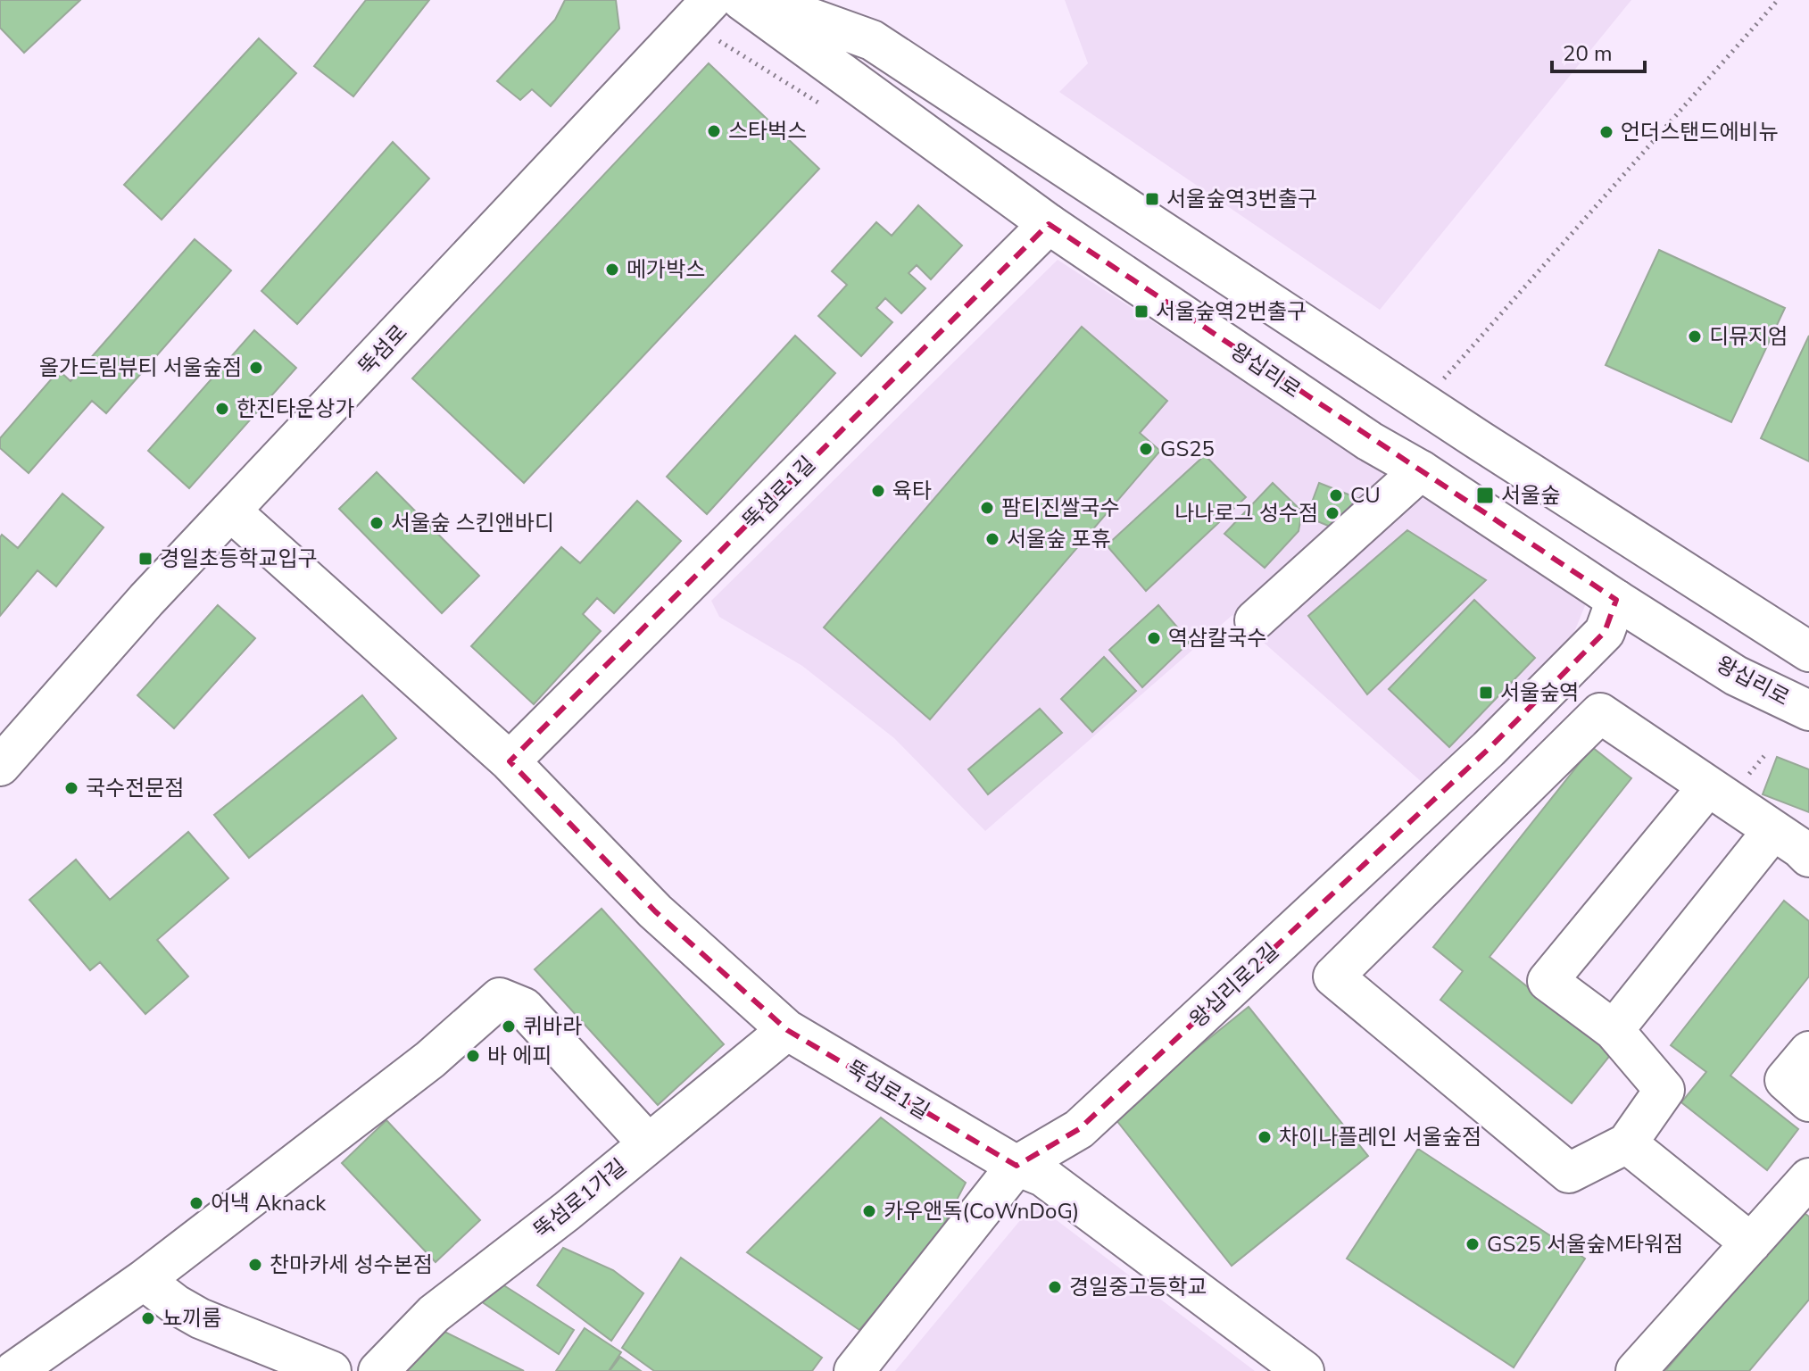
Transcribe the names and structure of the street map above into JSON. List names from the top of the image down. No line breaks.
{"streets":{"street":["뚝섬로","왕십리로","뚝섬로1길","왕십리로2길","뚝섬로1가길"]},"crossings":[["뚝섬로","뚝섬로1길"],["왕십리로","뚝섬로1길"],["왕십리로","왕십리로2길"],["뚝섬로1길","왕십리로2길"],["뚝섬로1길","뚝섬로1가길"]],"places":{"other":["스타벅스","언더스탠드에비뉴","메가박스","디뮤지엄","올가드림뷰티 서울숲점","한진타운상가","GS25","육타","CU","팜티진쌀국수","나나로그 성수점","서울숲 스킨앤바디","서울숲 포휴","역삼칼국수","국수전문점","퀴바라","바 에피","차이나플레인 서울숲점","어낵 Aknack","카우앤독(CoWnDoG)","GS25 서울숲M타워점","찬마카세 성수본점","경일중고등학교","뇨끼룸"],"transit":["서울숲역3번출구","서울숲역2번출구","서울숲","경일초등학교입구","서울숲역"]},"scale_bar":"20 m"}
